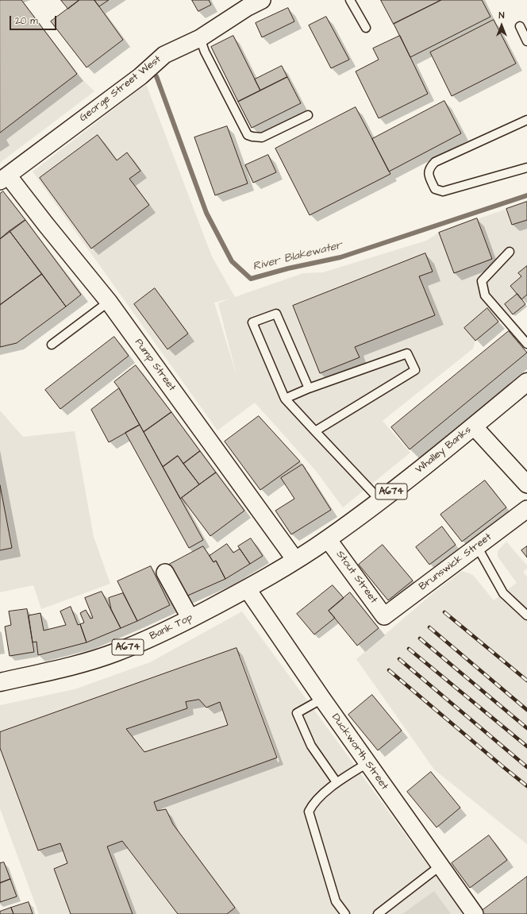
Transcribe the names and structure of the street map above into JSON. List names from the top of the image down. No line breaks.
{"streets":{"main road":["Whalley Banks","A674","Bank Top"],"street":["George Street West","Pump Street","Brunswick Street","Stout Street","Duckworth Street"]},"crossings":[["George Street West","Pump Street"],["Pump Street","Whalley Banks"],["Whalley Banks","Stout Street"],["Whalley Banks","Bank Top"],["Whalley Banks","Duckworth Street"],["Brunswick Street","Stout Street"],["Bank Top","Duckworth Street"]],"water":["River Blakewater"],"scale_bar":"20 m","north":"top"}
